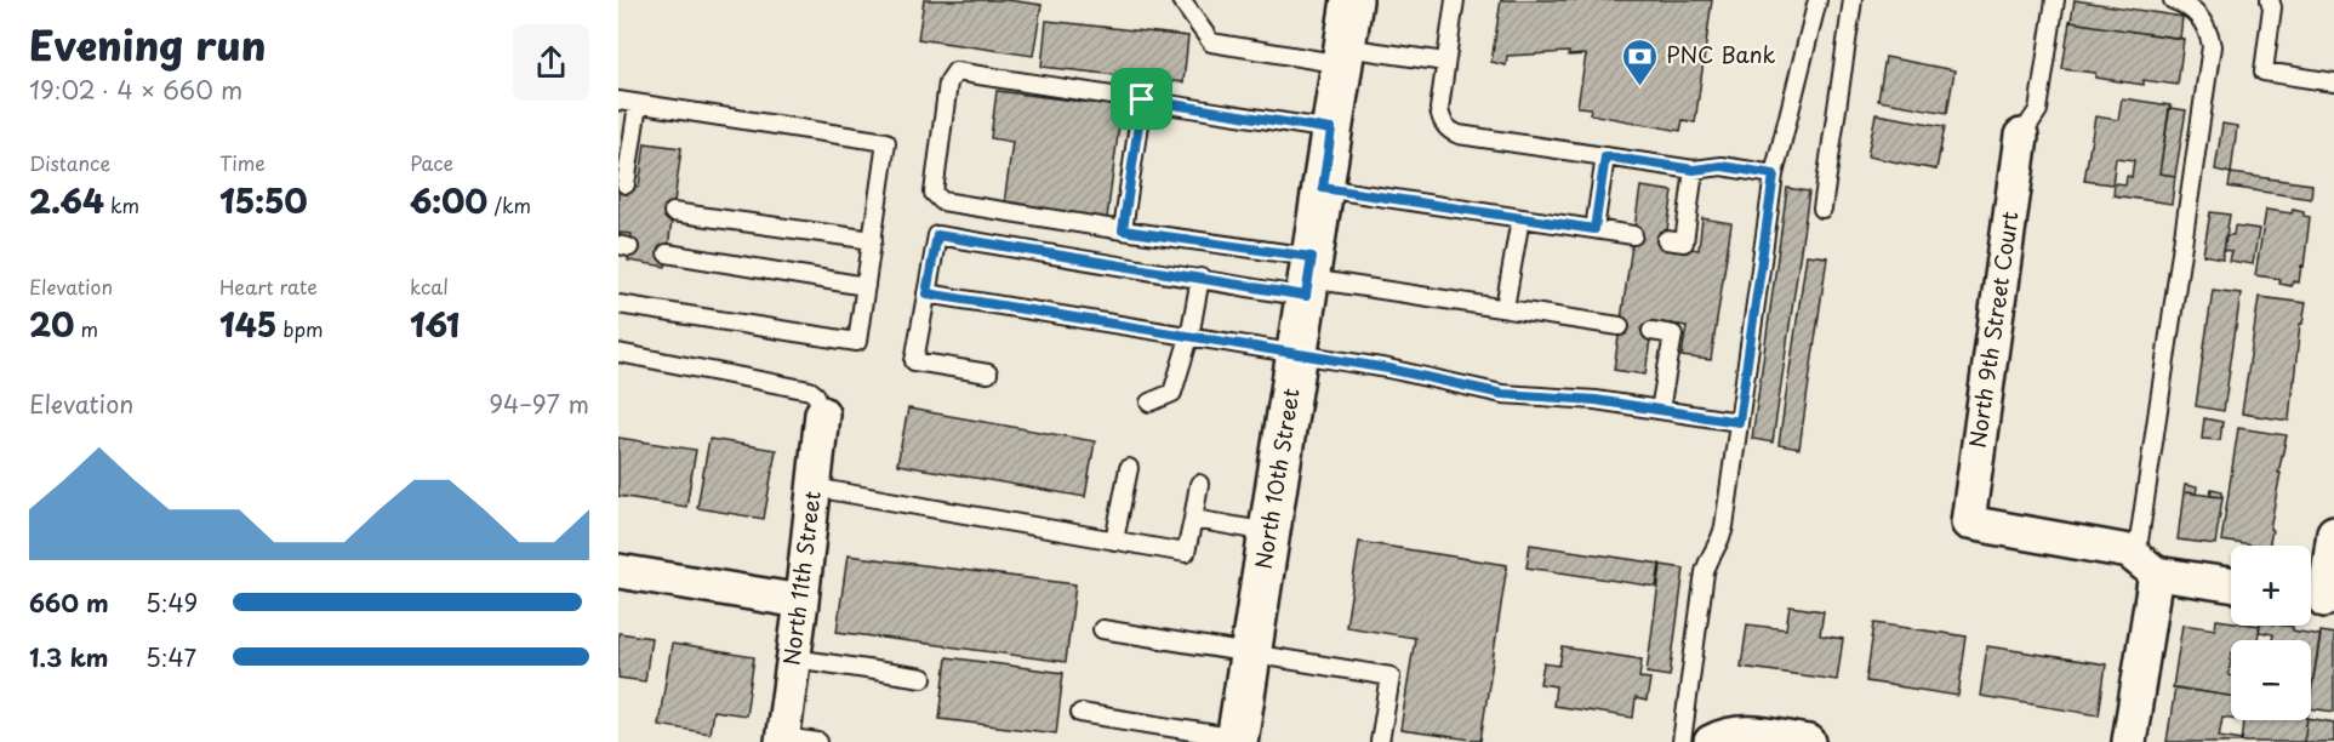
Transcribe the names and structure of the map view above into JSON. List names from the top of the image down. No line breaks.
{"streets":{"main road":["North 10th Street"],"street":["North 9th Street Court","North 11th Street"]},"places":{"bank":["PNC Bank"]},"page":{"heading":["Evening run","19:02 · 4 × 660 m"],"stats":[["Distance","2.64 km"],["Time","15:50"],["Pace","6:00 /km"],["Elevation","20 m"],["Heart rate","145 bpm"],["kcal","161"]],"chart":["Elevation","94–97 m"],"map_buttons":["+","−"],"list":[{"name":"660 m","note":"5:49"},{"name":"1.3 km","note":"5:47"}]}}
